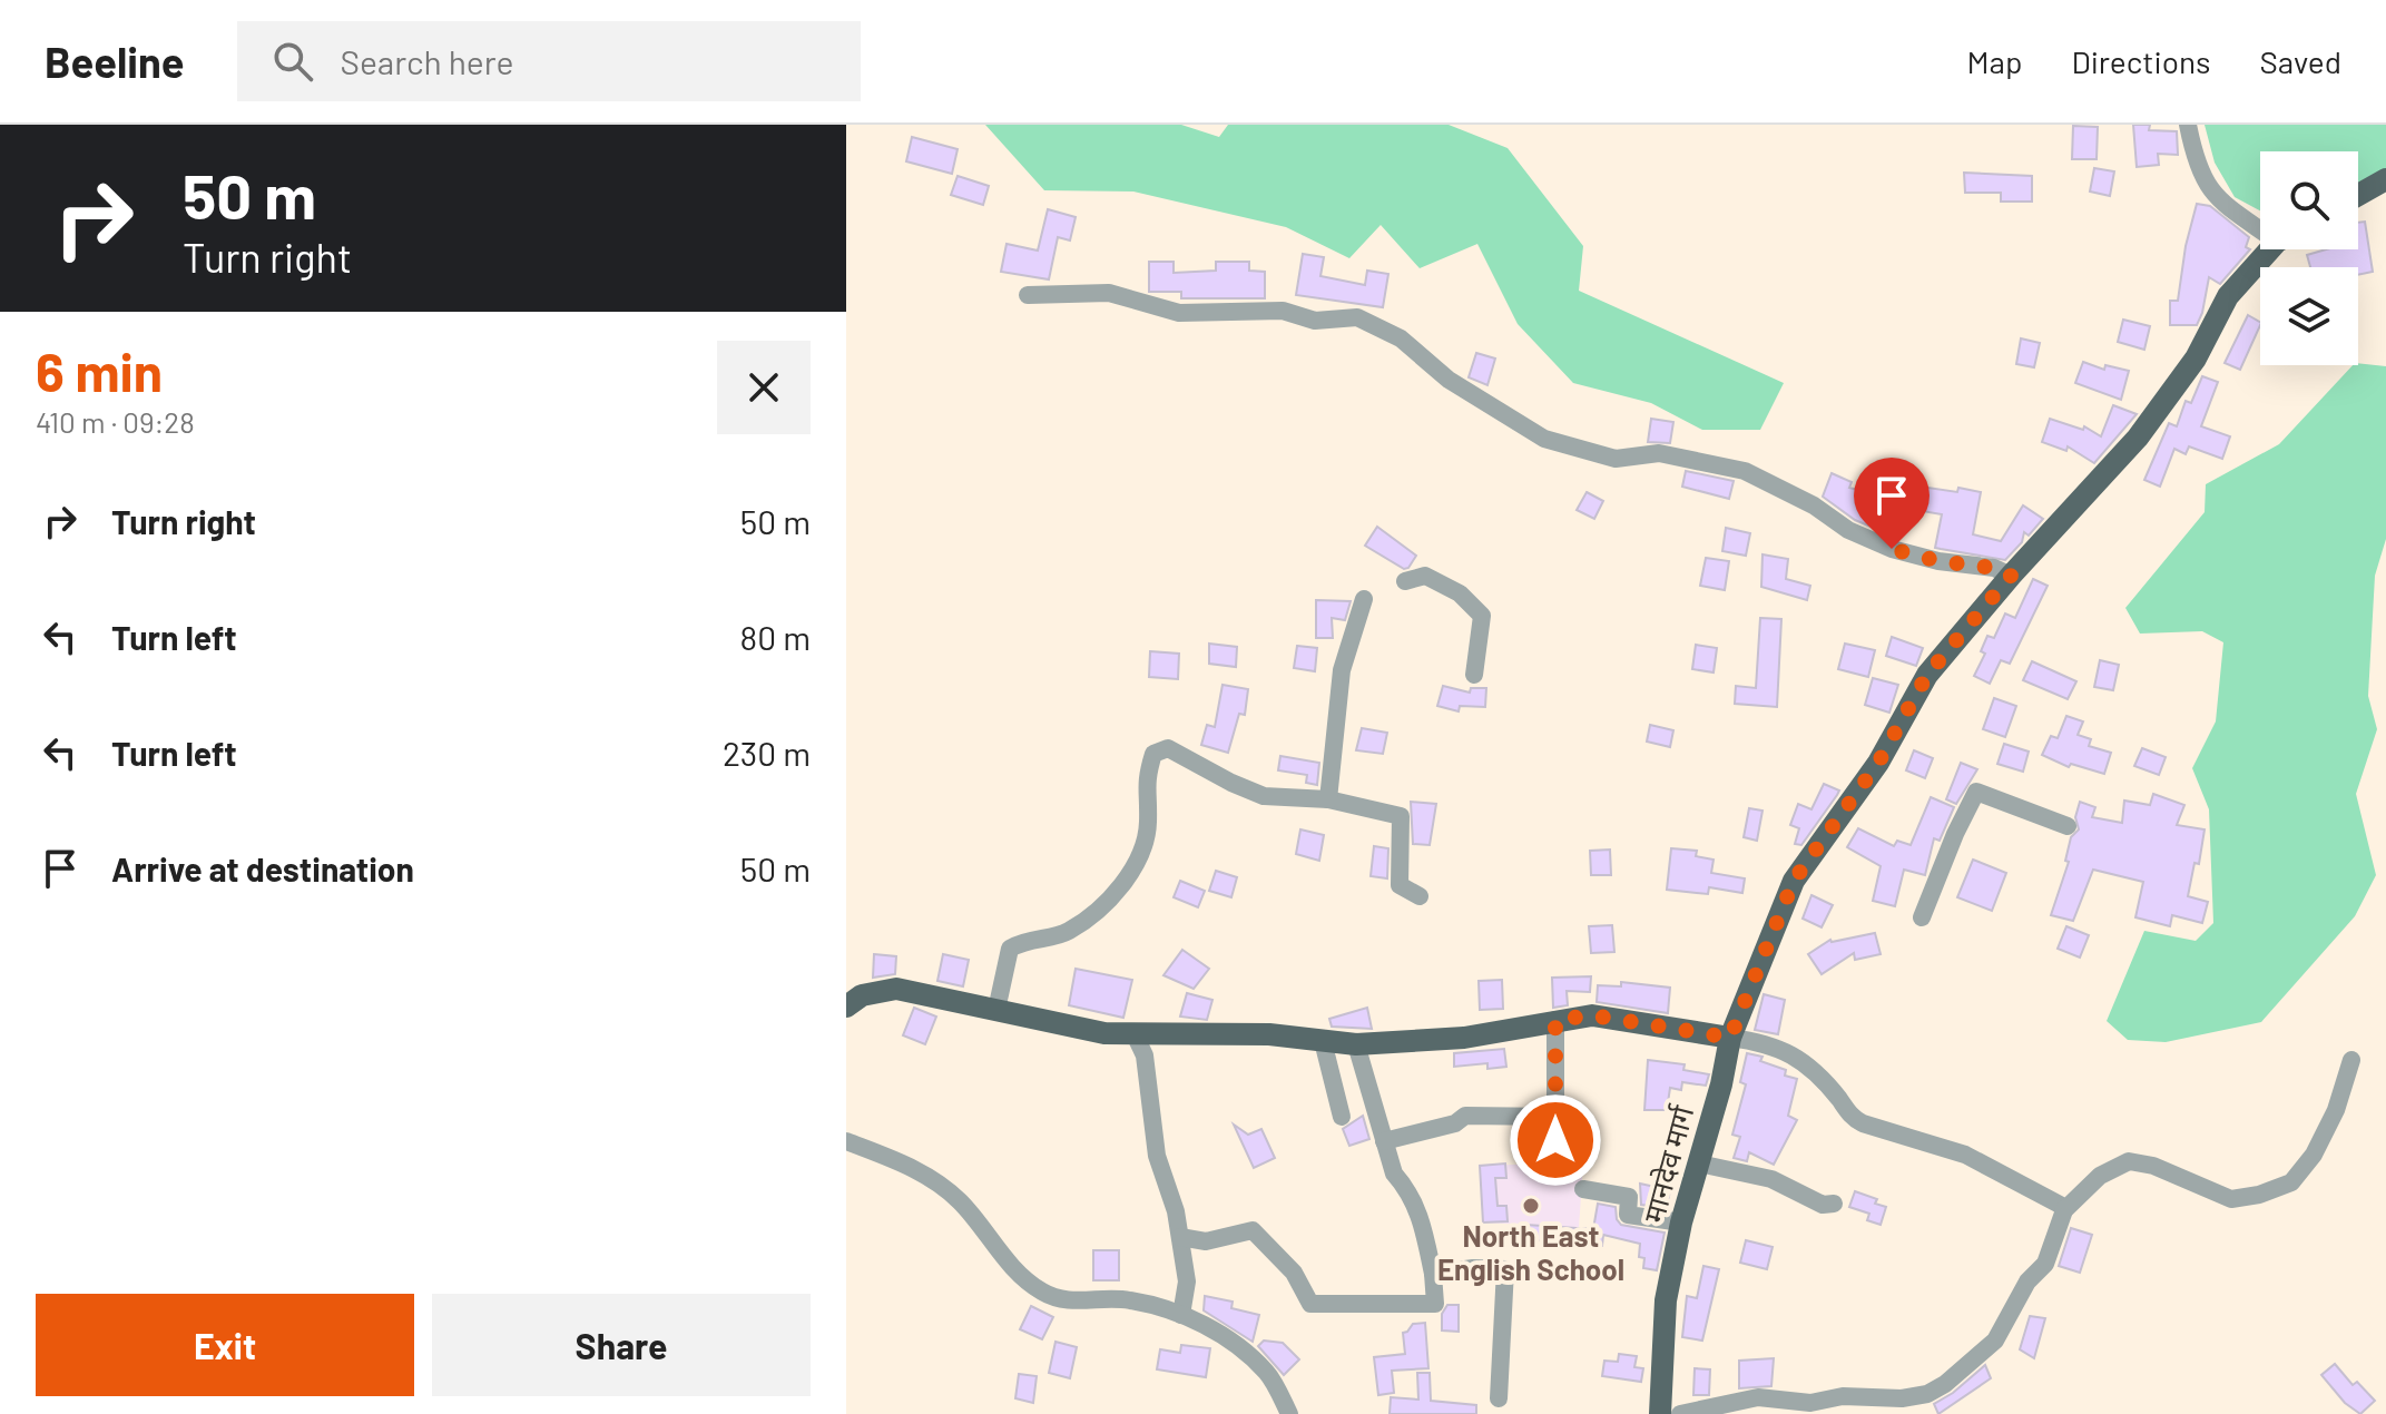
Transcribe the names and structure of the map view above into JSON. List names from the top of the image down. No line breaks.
{"streets":{"main road":["मानदेव मार्ग"]},"places":["North East English School"],"page":{"header":"Beeline","search":"Search here","nav":["Map","Directions","Saved"],"turn":["50 m","Turn right"],"heading":["6 min","410 m · 09:28"],"list":[{"name":"Turn right","value":"50 m"},{"name":"Turn left","value":"80 m"},{"name":"Turn left","value":"230 m"},{"name":"Arrive at destination","value":"50 m"}],"buttons":["Exit","Share"]}}
